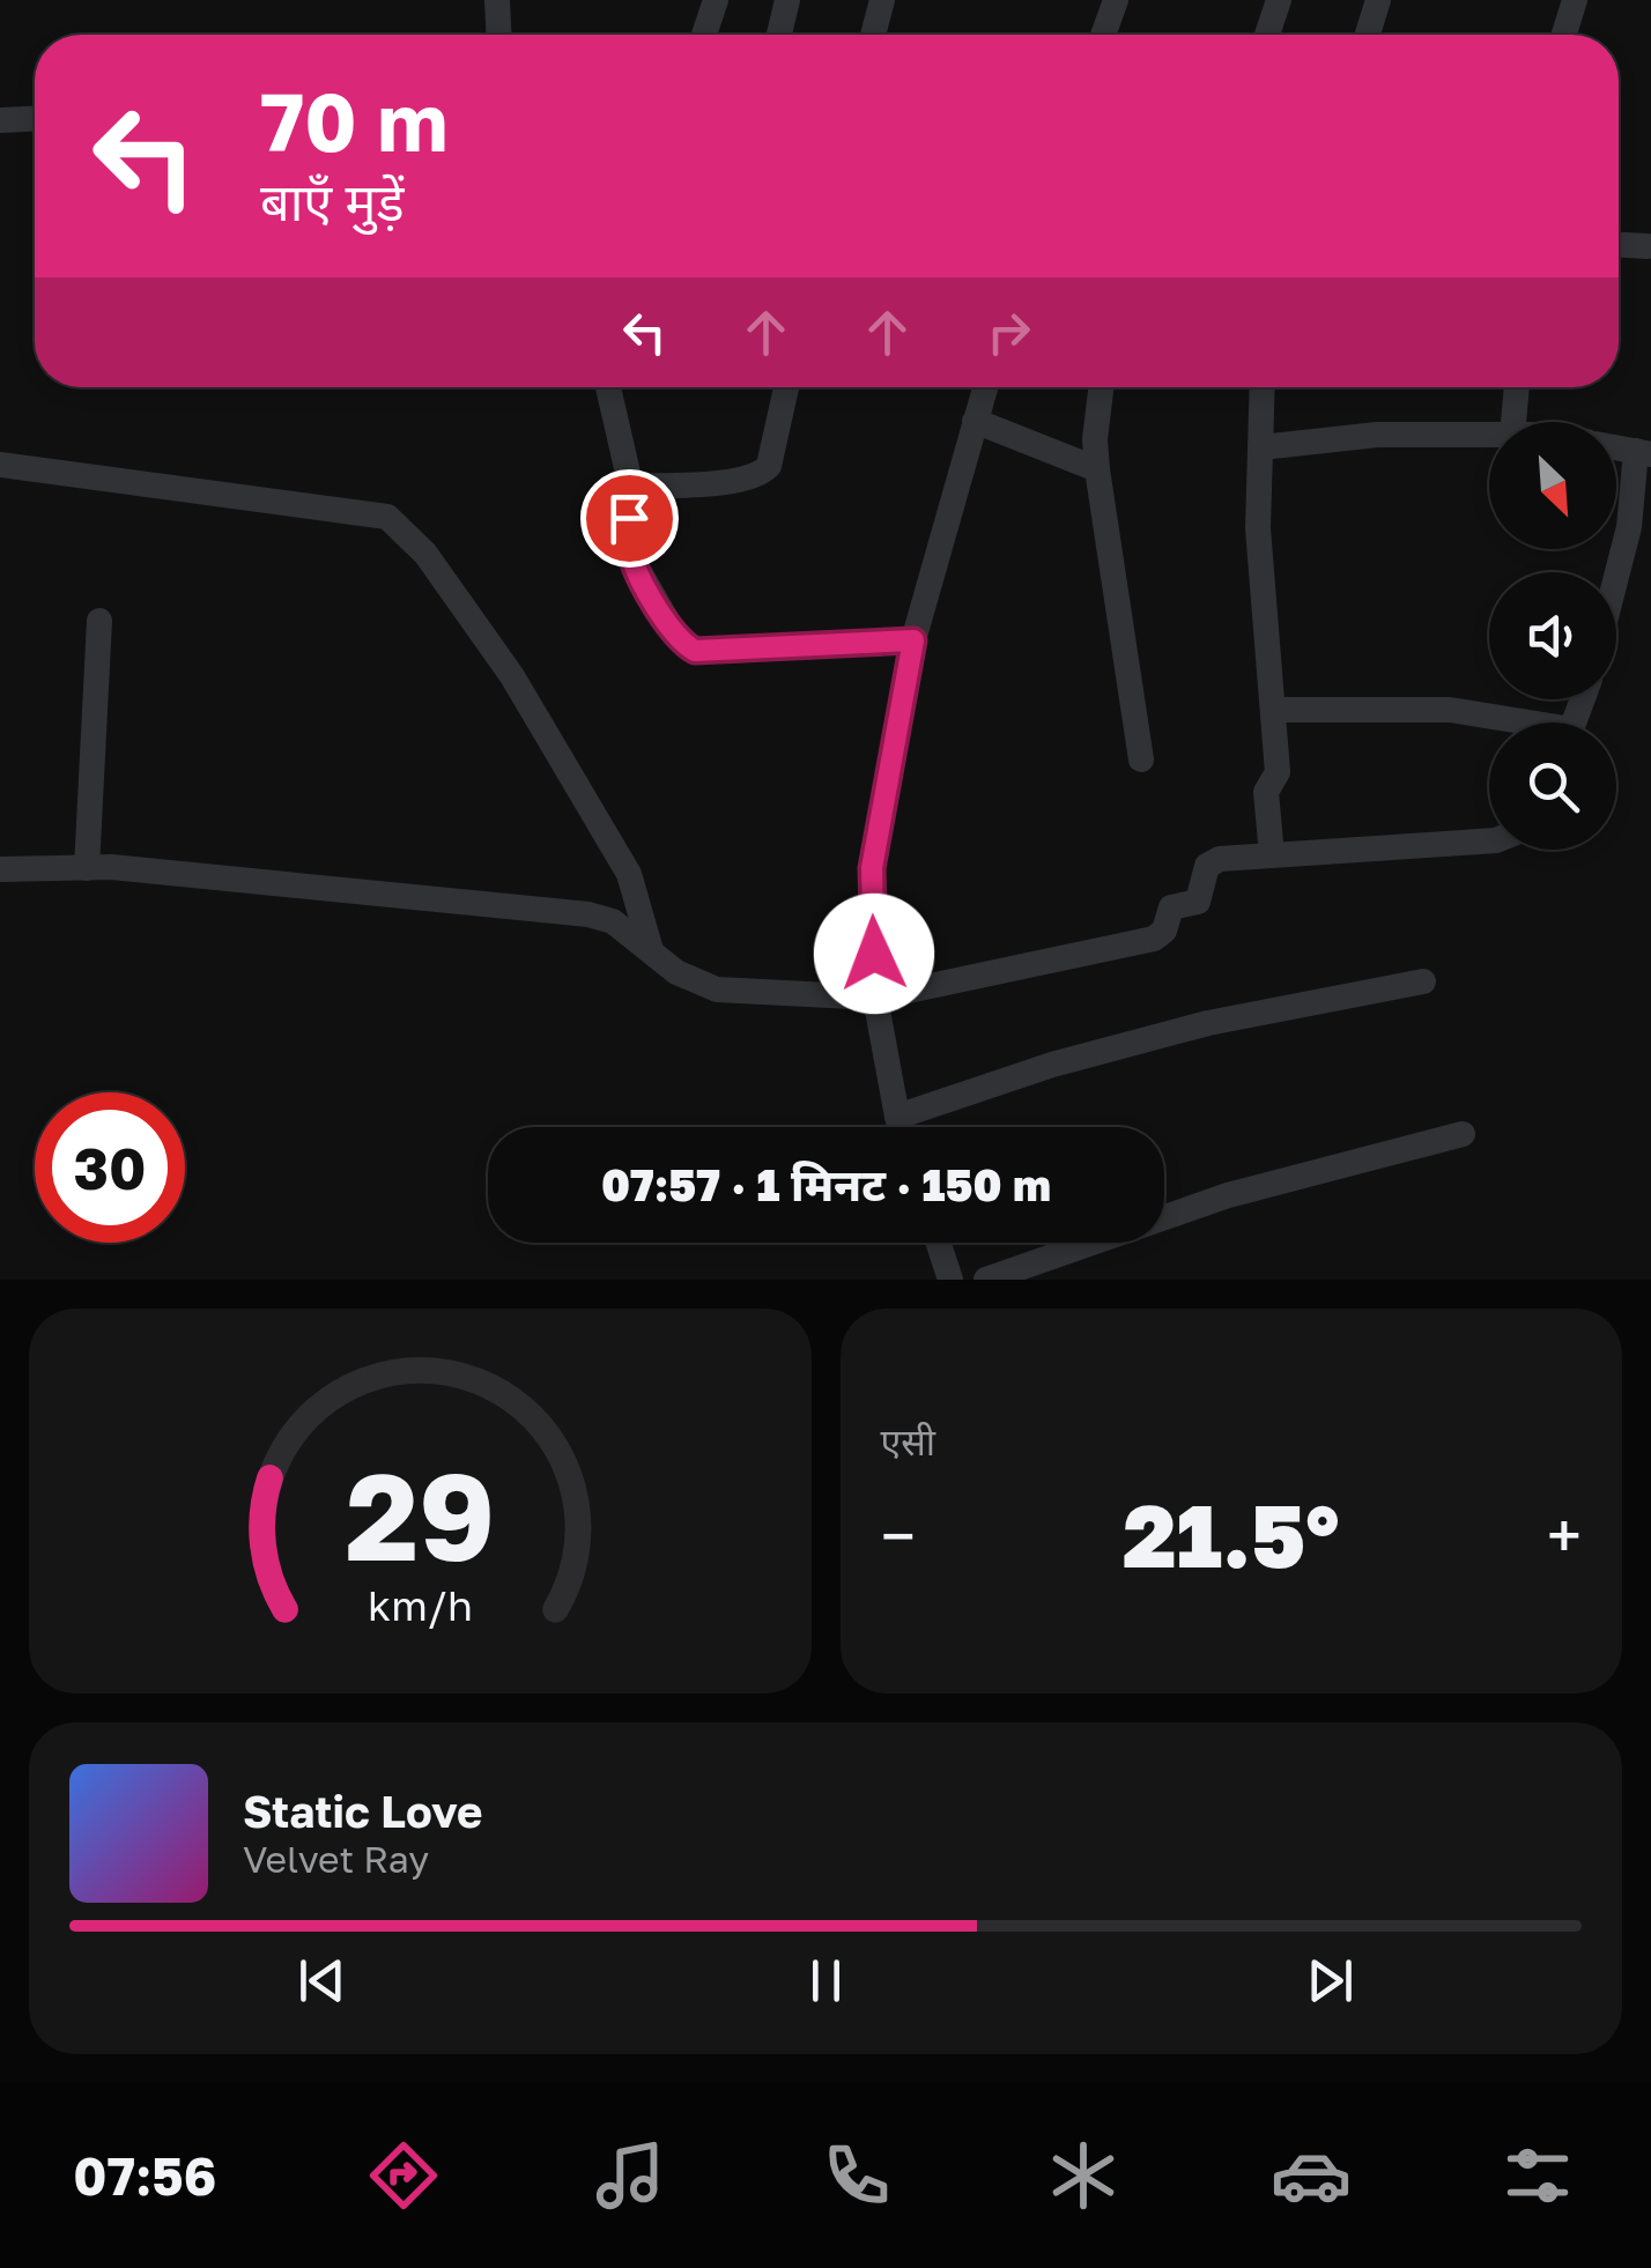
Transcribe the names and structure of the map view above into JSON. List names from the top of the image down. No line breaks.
{"north":"bottom right","page":{"turn":["70 m","बाएँ मुड़ें"],"limit":"30","trip":"07:57 · 1 मिनट · 150 m","tile":"एसी","heat":["−","21.5°","+"],"song":["Static Love","Velvet Ray"],"tabs":"07:56","gauge":["29","km/h"]}}
